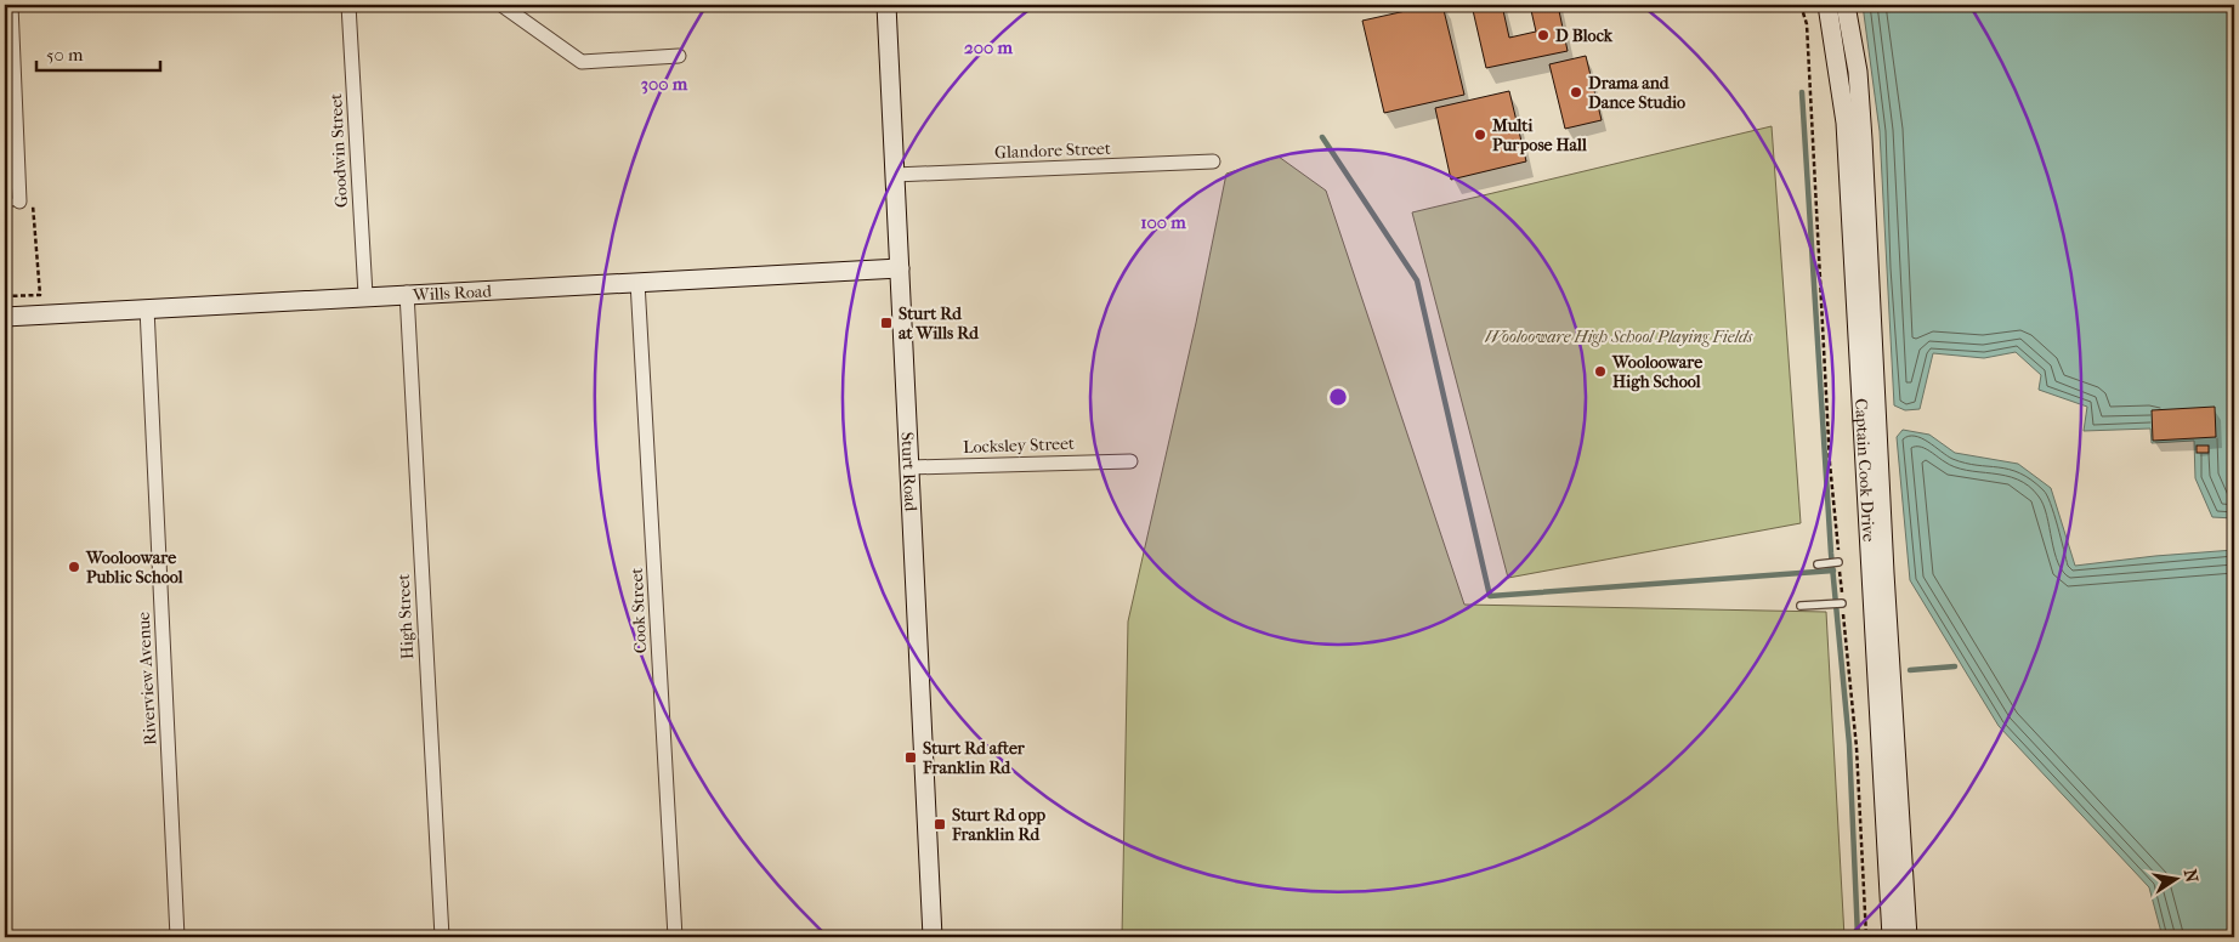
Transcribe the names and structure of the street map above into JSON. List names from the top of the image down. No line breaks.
{"streets":{"main road":["Wills Road","Sturt Road","Captain Cook Drive"],"street":["Goodwin Street","Glandore Street","Locksley Street","Cook Street","High Street","Riverview Avenue"]},"crossings":[["Goodwin Street","Wills Road"],["Glandore Street","Sturt Road"],["Wills Road","Sturt Road"],["Wills Road","Cook Street"],["Wills Road","High Street"],["Wills Road","Riverview Avenue"],["Locksley Street","Sturt Road"]],"parks":["Woolooware High School Playing Fields"],"places":{"other":["D Block","Drama and Dance Studio","Multi Purpose Hall","Woolooware High School","Woolooware Public School"],"transit":["Sturt Rd at Wills Rd","Sturt Rd after Franklin Rd","Sturt Rd opp Franklin Rd"]},"scale_bar":"50 m","north":"right","rings":["200 m","300 m","100 m"]}
